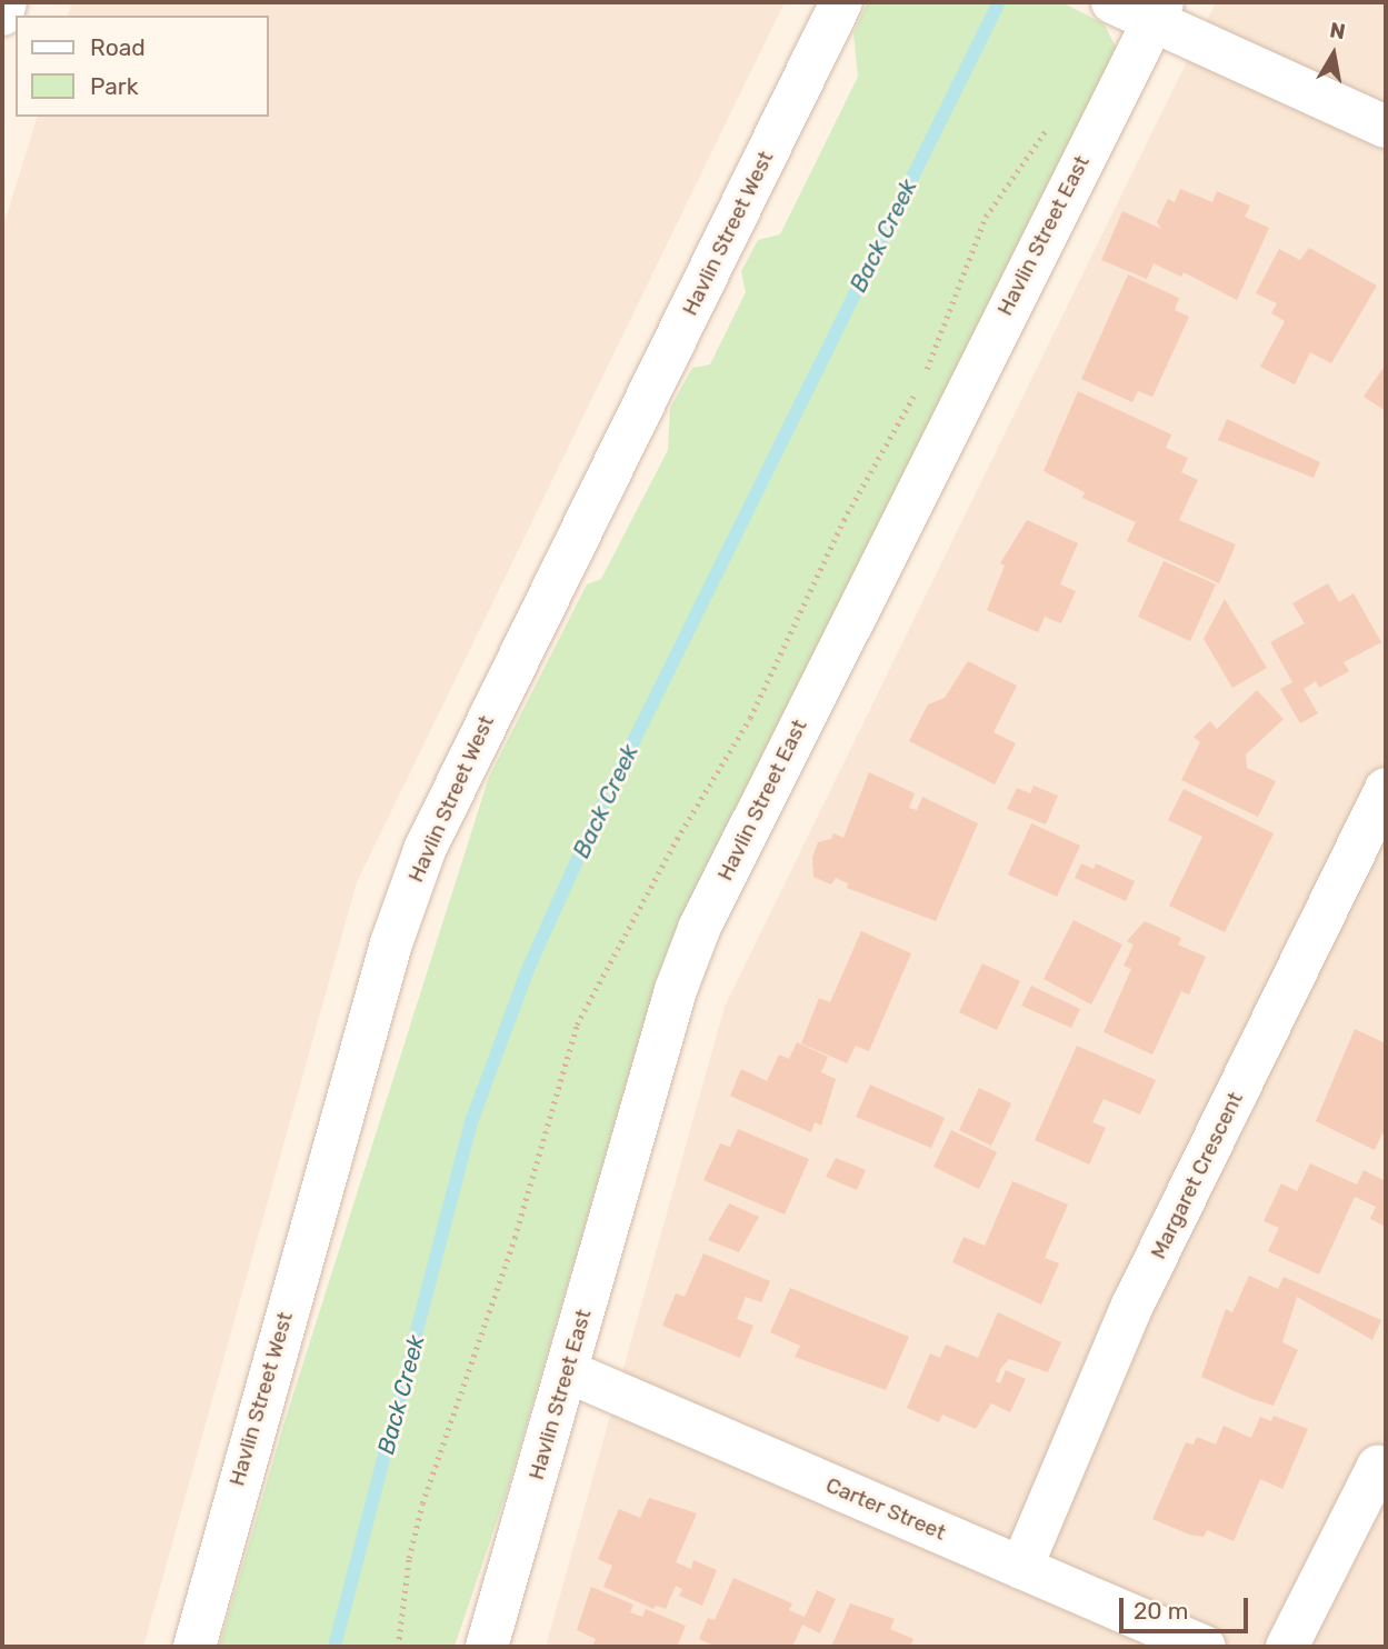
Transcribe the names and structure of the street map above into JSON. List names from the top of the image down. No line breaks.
{"streets":{"street":["Havlin Street West","Havlin Street East","Margaret Crescent","Carter Street"]},"crossings":[["Havlin Street East","Carter Street"],["Margaret Crescent","Carter Street"]],"water":["Back Creek"],"legend":["Road","Park"],"scale_bar":"20 m","north":"top"}
